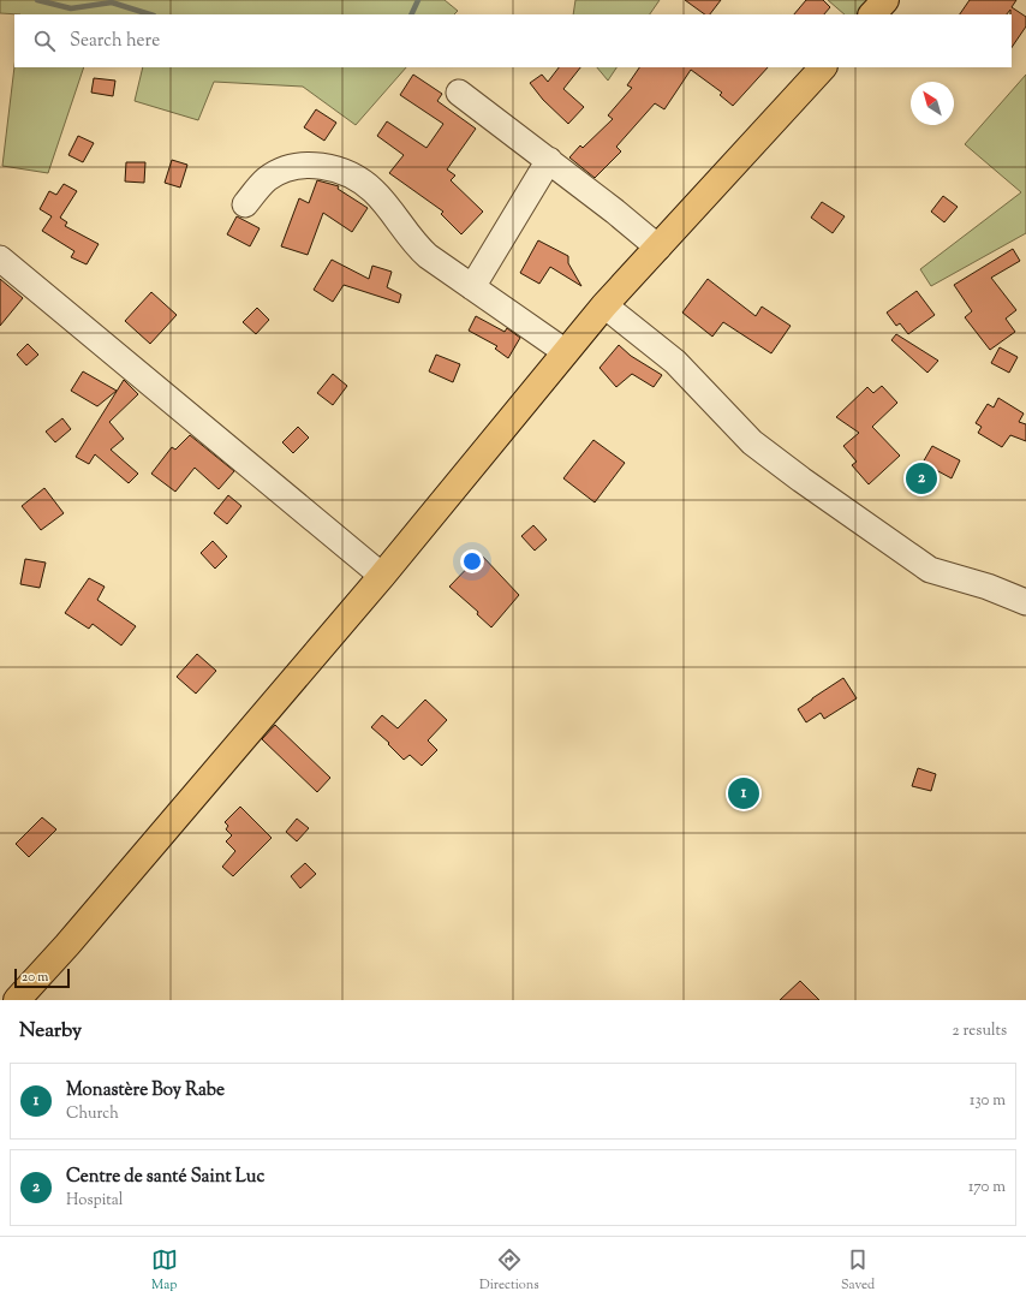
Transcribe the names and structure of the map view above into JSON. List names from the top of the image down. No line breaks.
{"scale_bar":"20 m","north":"top left","page":{"search":"Search here","pins":["2","1"],"scale":"20 m","heading":["Nearby","2 results"],"list":[{"mark":"1","name":"Monastère Boy Rabe","note":"Church","value":"130 m"},{"mark":"2","name":"Centre de santé Saint Luc","note":"Hospital","value":"170 m"}],"nav":["Map","Directions","Saved"]}}
